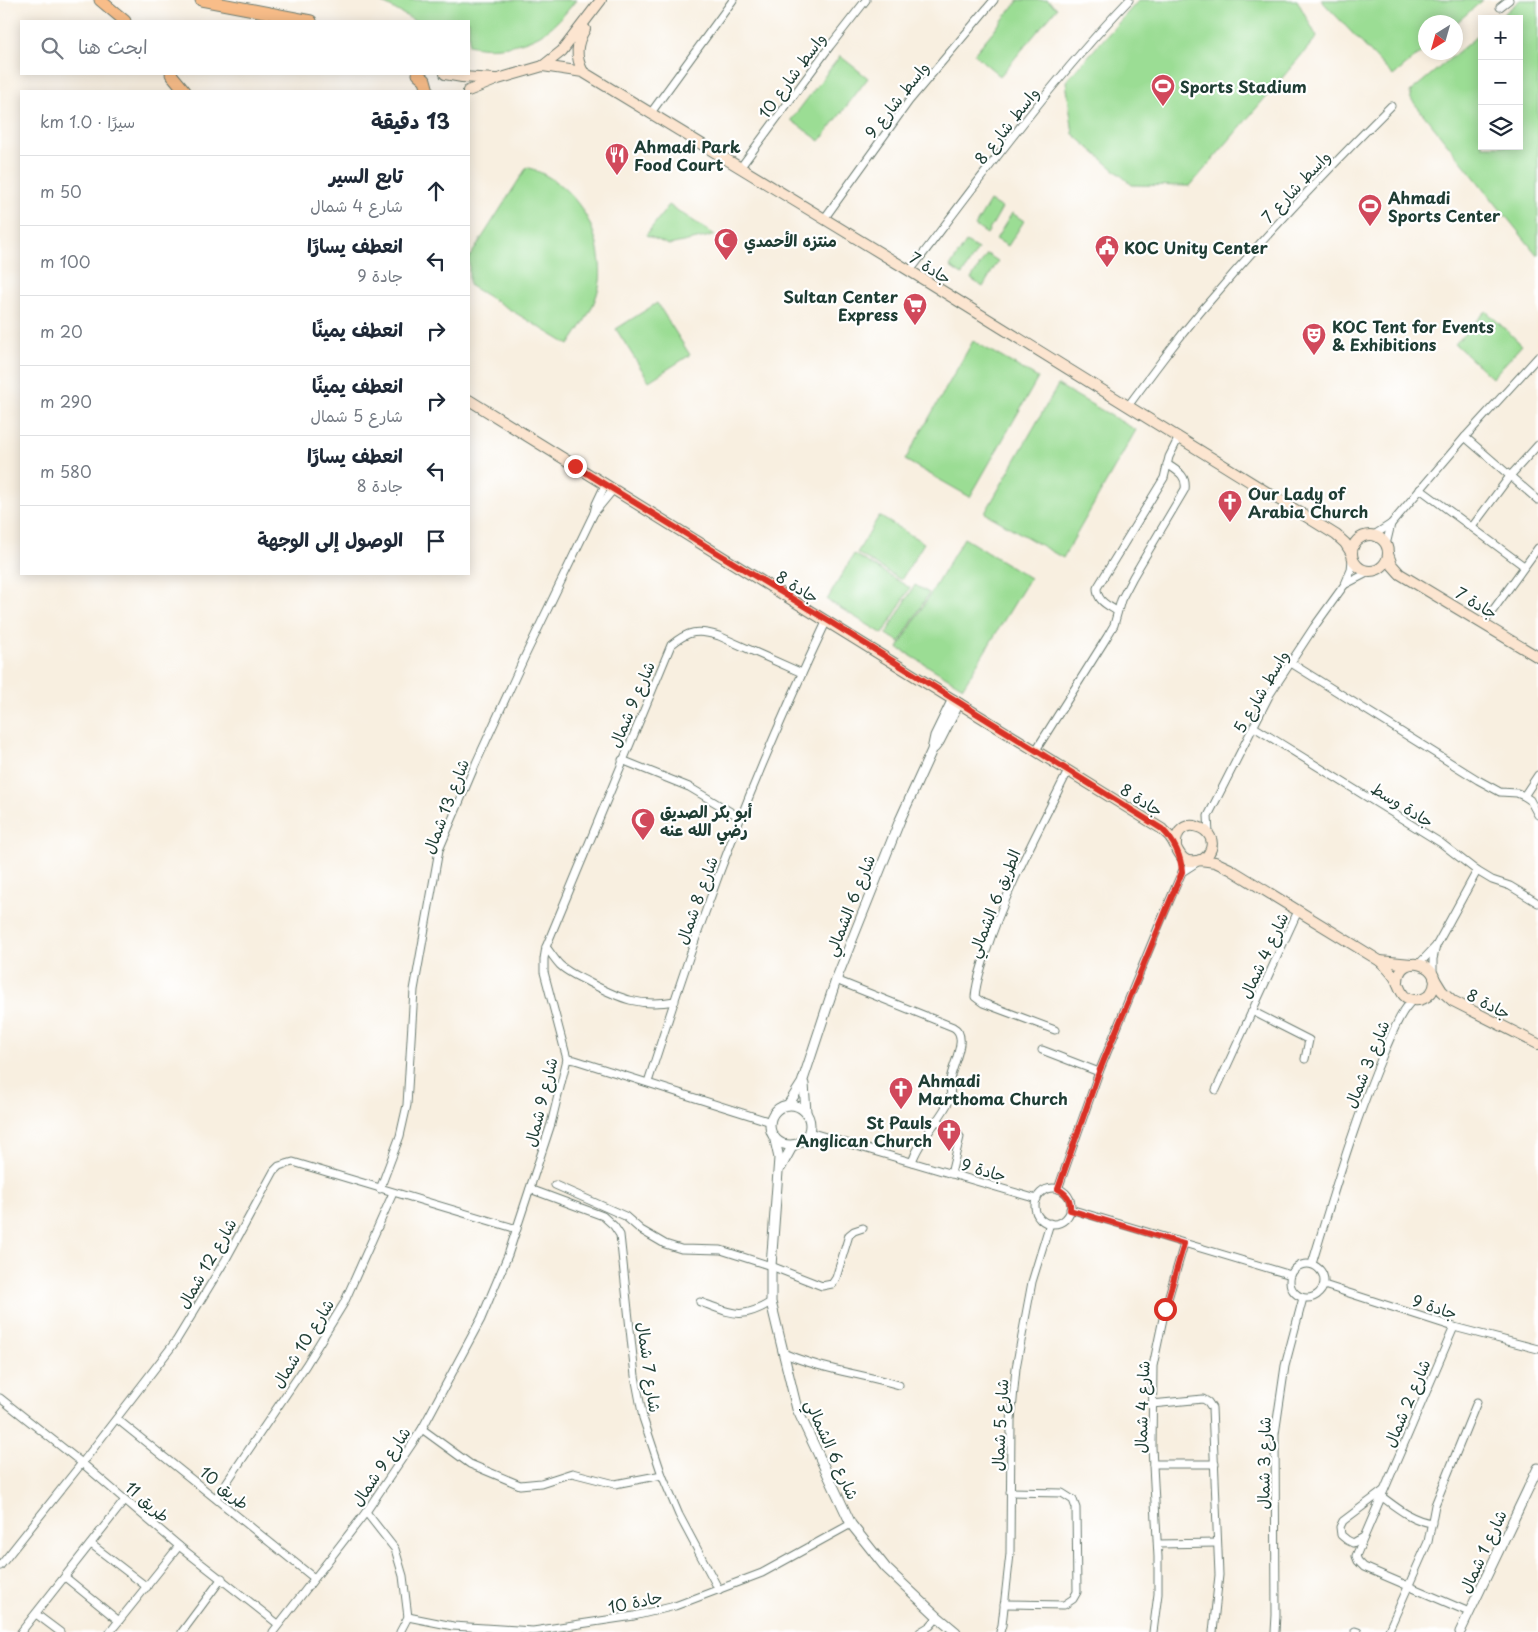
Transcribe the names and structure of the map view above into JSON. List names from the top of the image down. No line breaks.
{"streets":{"main road":["جادة 7","جادة 8"],"street":["واسط شارع 10","واسط شارع 9","واسط شارع 8","واسط شارع 7","واسط شارع 5","شارع 9 شمال","جادة وسط","شارع 13 شمال","شارع 8 شمال","الطريق 6 الشمالي","شارع 6 الشمالي","شارع 4 شمال","شارع 3 شمال","جادة 9","شارع 12 شمال","شارع 10 شمال","شارع 7 شمال","شارع 2 شمال","شارع 5 شمال","طريق 10","طريق 11","شارع 1 شمال","جادة 10"]},"crossings":[["واسط شارع 10","جادة 7"],["واسط شارع 9","جادة 7"],["واسط شارع 8","جادة 7"],["واسط شارع 7","جادة 7"],["جادة 7","واسط شارع 5"],["جادة 8","شارع 13 شمال"],["جادة 8","شارع 8 شمال"],["جادة 8","الطريق 6 الشمالي"],["جادة 8","شارع 6 الشمالي"],["جادة 8","شارع 3 شمال"],["واسط شارع 5","جادة وسط"],["شارع 9 شمال","شارع 8 شمال"],["شارع 9 شمال","شارع 12 شمال"],["شارع 9 شمال","شارع 7 شمال"],["شارع 9 شمال","طريق 10"],["شارع 9 شمال","طريق 11"],["شارع 13 شمال","شارع 12 شمال"],["شارع 6 الشمالي","جادة 9"],["شارع 6 الشمالي","جادة 10"],["شارع 3 شمال","جادة 9"],["جادة 9","شارع 2 شمال"],["جادة 9","شارع 5 شمال"],["شارع 12 شمال","شارع 10 شمال"],["شارع 12 شمال","طريق 10"],["شارع 12 شمال","طريق 11"],["شارع 10 شمال","طريق 10"],["شارع 7 شمال","جادة 10"],["شارع 2 شمال","شارع 1 شمال"]],"places":{"sports":["Sports Stadium","Ahmadi Sports Center"],"restaurant":["Ahmadi Park Food Court"],"mosque":["منتزه الأحمدي","أبو بكر الصديق رضي الله عنه"],"public building":["KOC Unity Center"],"supermarket":["Sultan Center Express"],"theatre":["KOC Tent for Events & Exhibitions"],"church":["Our Lady of Arabia Church","Ahmadi Marthoma Church","St Pauls Anglican Church"]},"north":"bottom left","page":{"map_buttons":["+","−"],"search":"ابحث هنا","heading":["13 دقيقة","سيرًا · 1.0 km"],"list":[["تابع السير","شارع 4 شمال","50 m"],["انعطف يسارًا","جادة 9","100 m"],["انعطف يمينًا","20 m"],["انعطف يمينًا","شارع 5 شمال","290 m"],["انعطف يسارًا","جادة 8","580 m"],"الوصول إلى الوجهة"]}}
